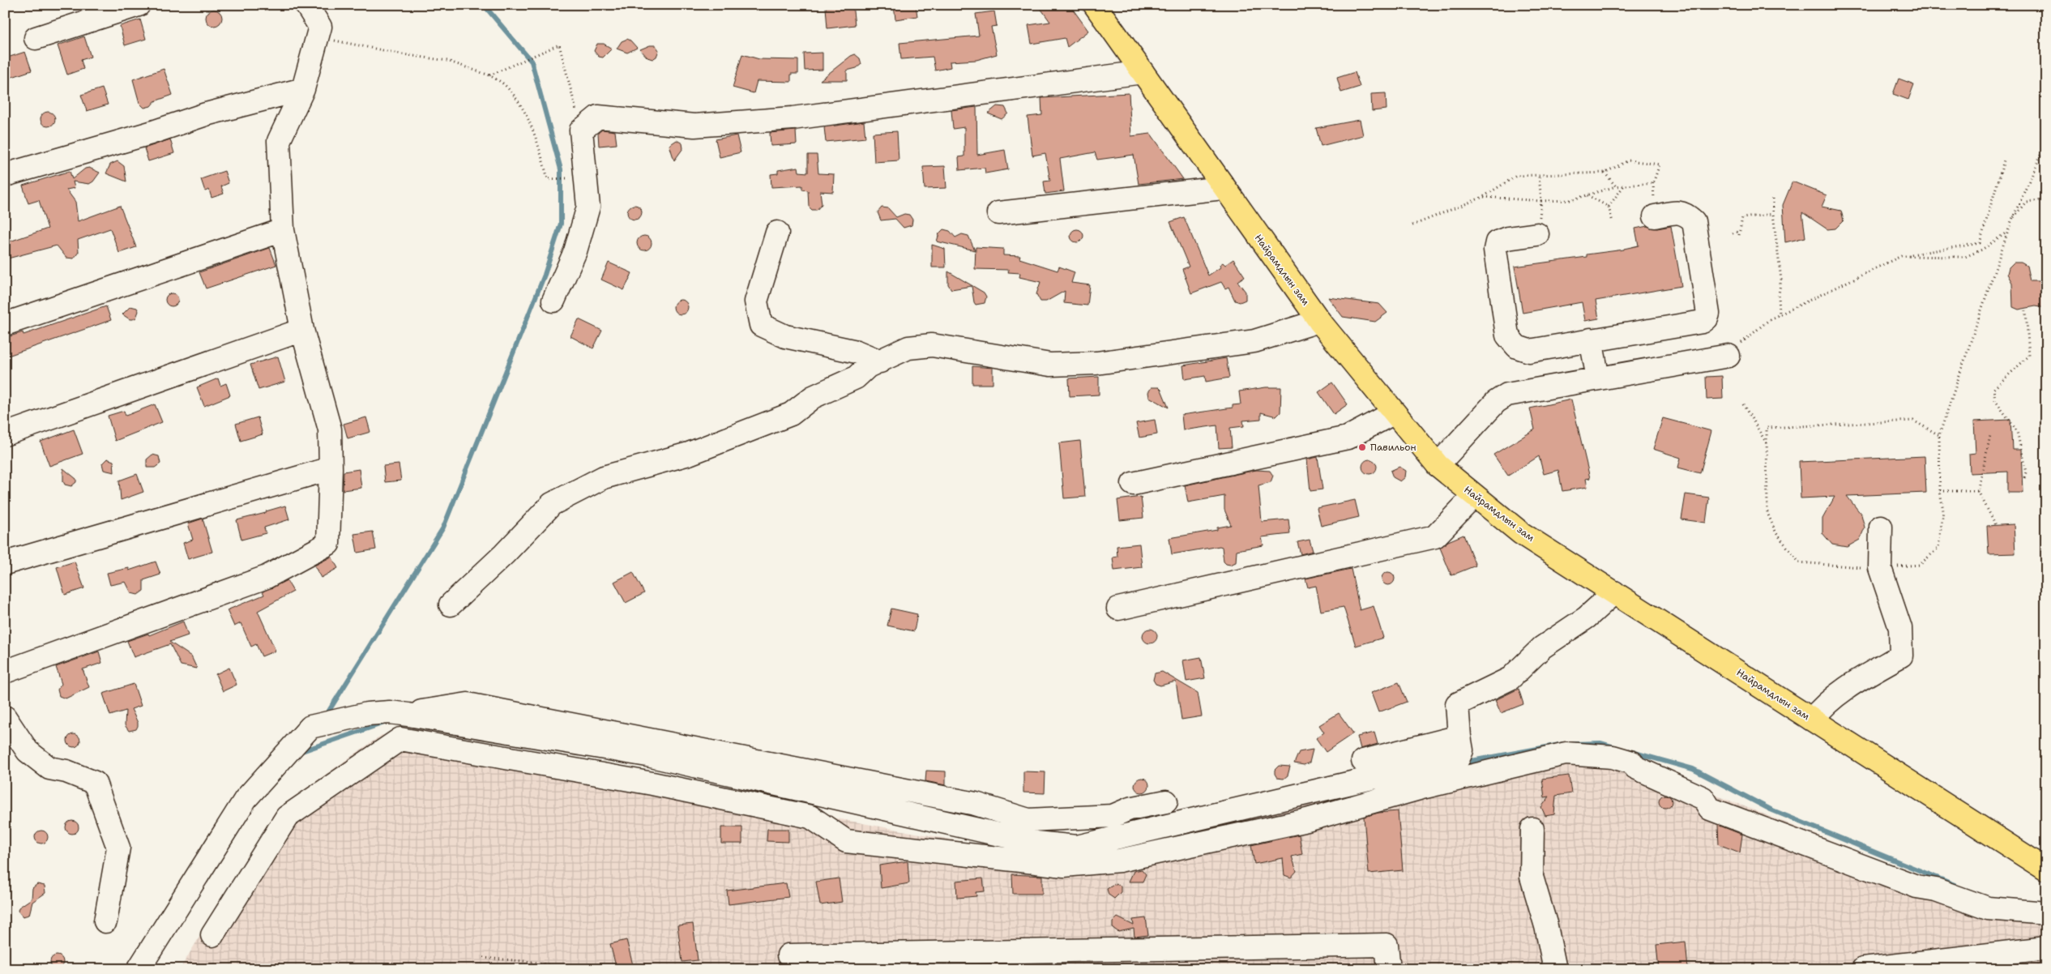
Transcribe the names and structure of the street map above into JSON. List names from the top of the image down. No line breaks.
{"streets":{"main road":["Найрамдлын зам"]},"places":["Павильон"]}
